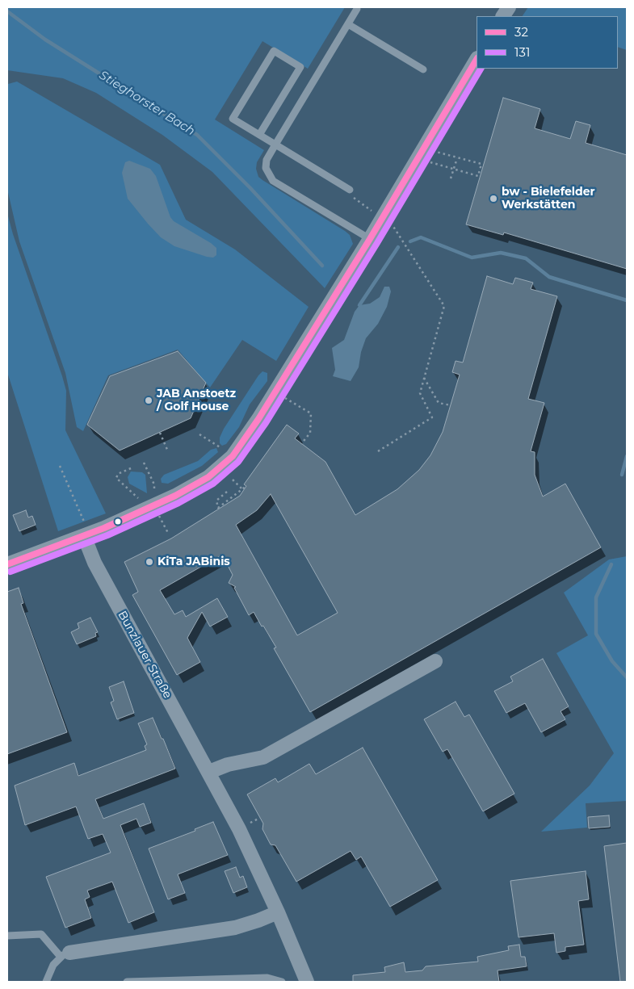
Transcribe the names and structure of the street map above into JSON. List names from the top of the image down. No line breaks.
{"streets":{"street":["Bunzlauer Straße"]},"water":["Stieghorster Bach"],"places":["bw - Bielefelder Werkstätten","JAB Anstoetz / Golf House","KiTa JABinis"],"lines":["transit line 32","transit line 131"],"legend":["32","131"]}
